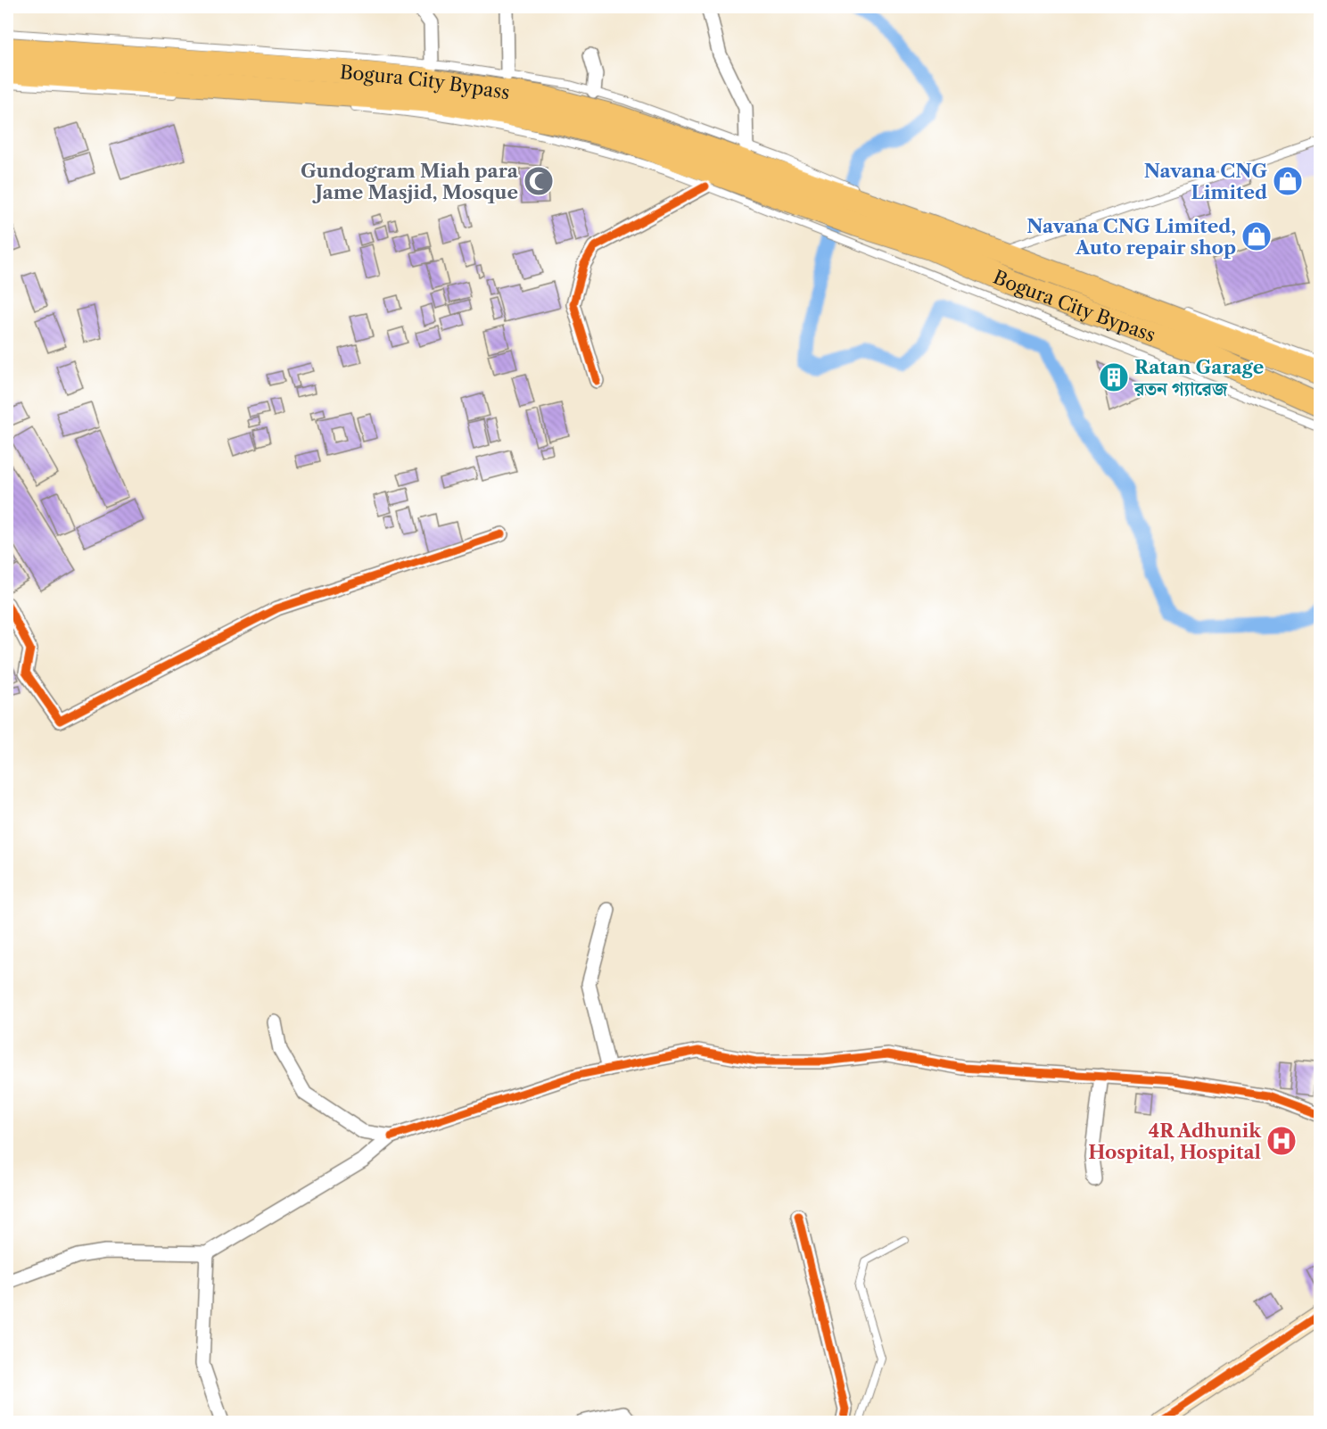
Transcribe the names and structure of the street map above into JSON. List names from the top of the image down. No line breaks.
{"streets":{"highway":["Bogura City Bypass"]},"places":{"mosque":["Gundogram Miah para Jame Masjid, Mosque"],"shop":["Navana CNG Limited","Navana CNG Limited, Auto repair shop"],"building":["Ratan Garage রতন গ্যারেজ"],"hospital":["4R Adhunik Hospital, Hospital"]}}
